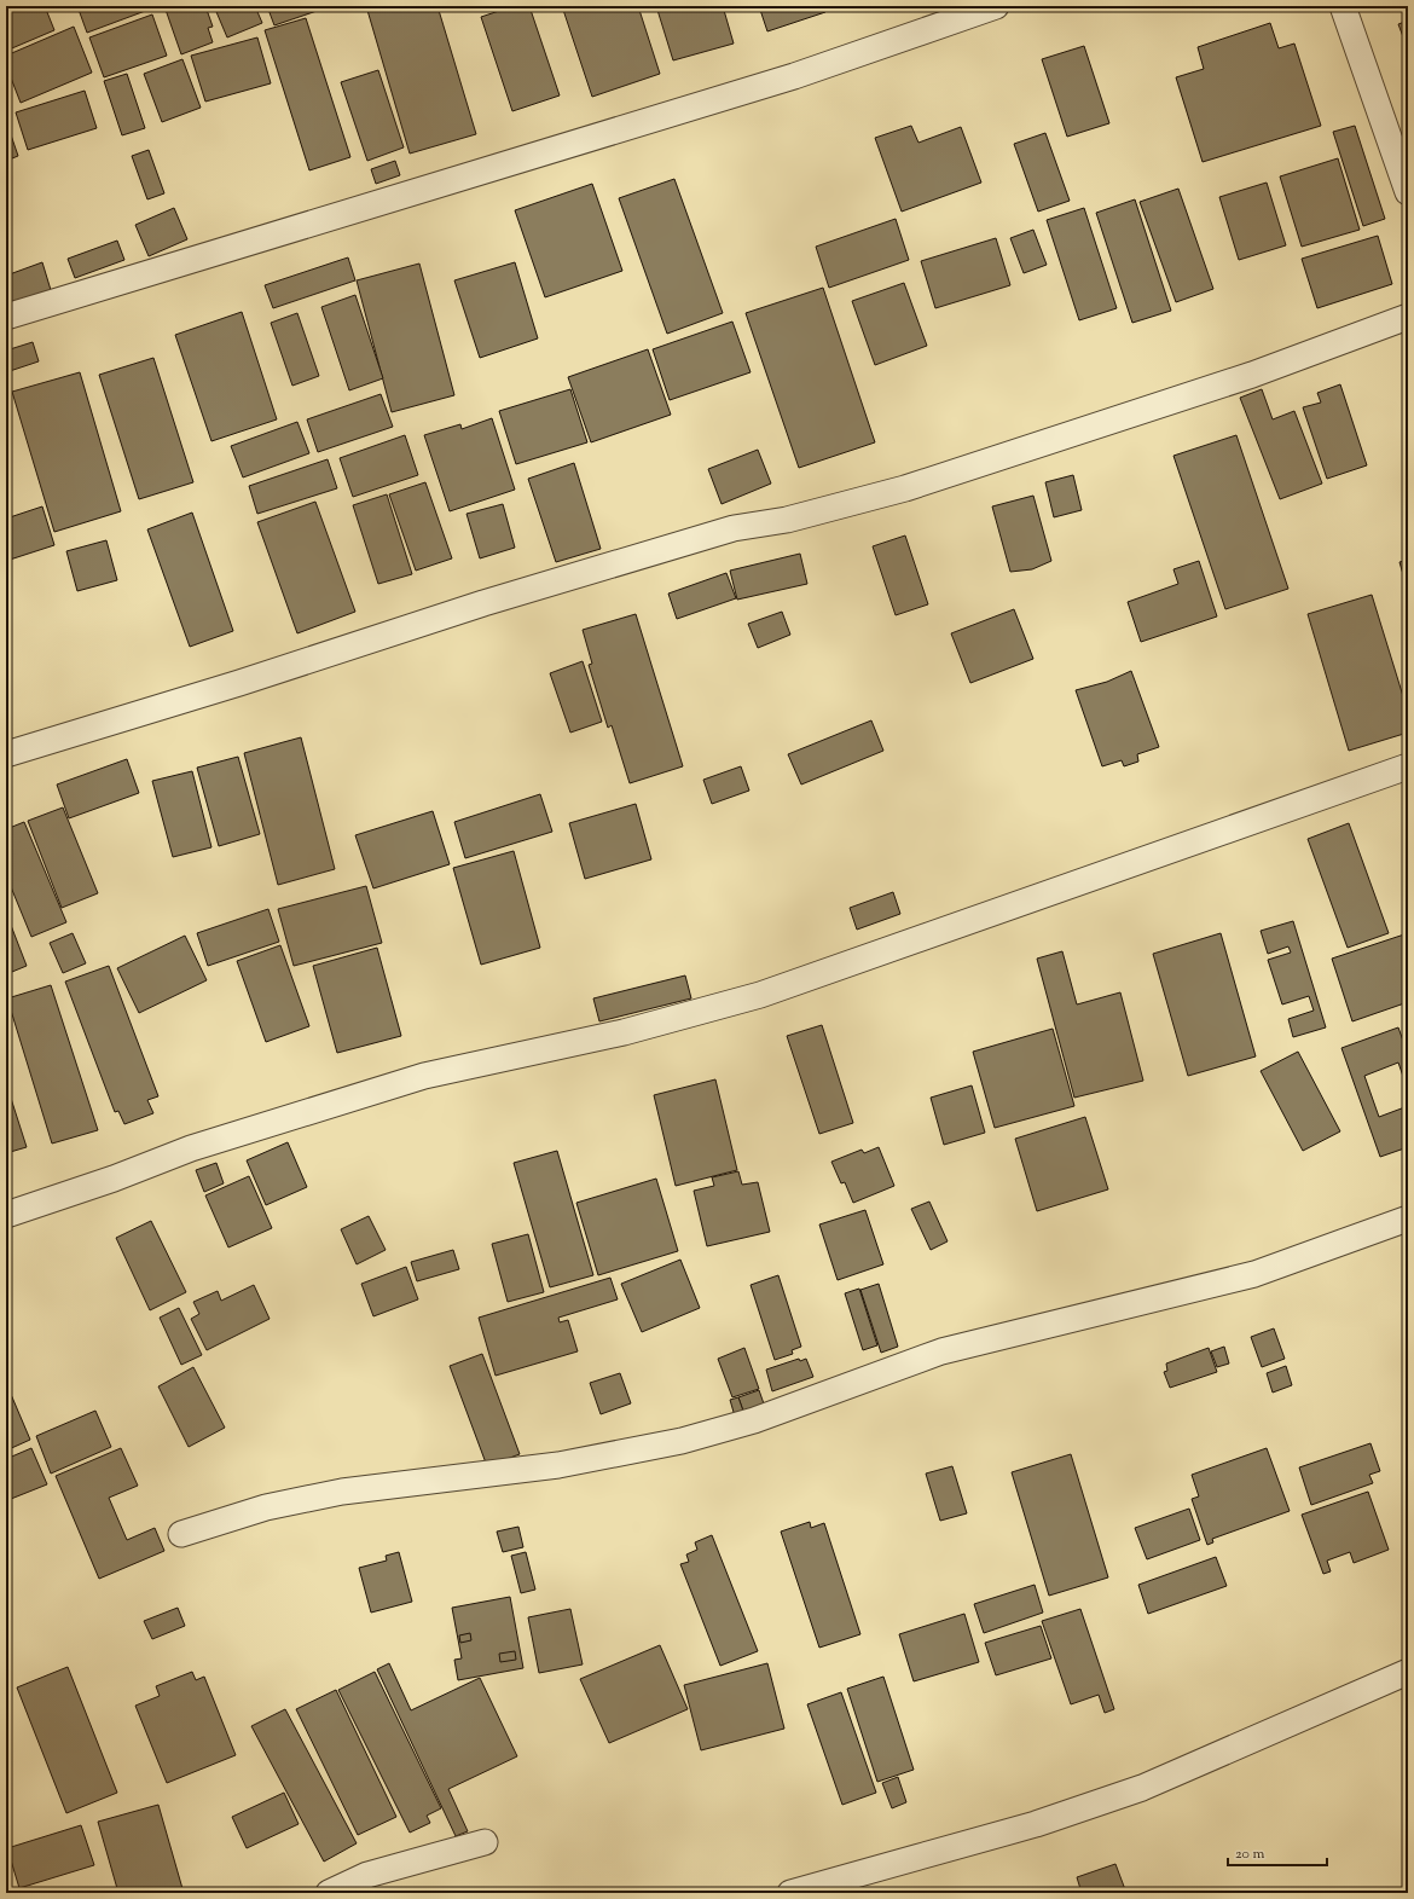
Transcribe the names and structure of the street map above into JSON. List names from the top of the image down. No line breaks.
{"scale_bar":"20 m"}
